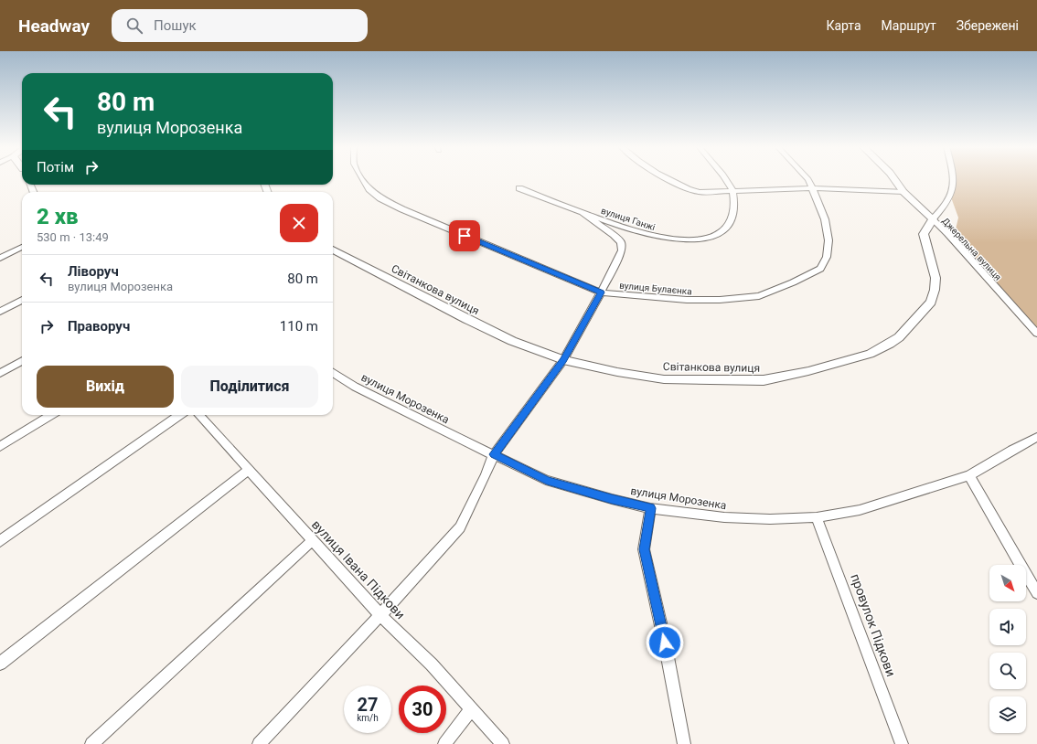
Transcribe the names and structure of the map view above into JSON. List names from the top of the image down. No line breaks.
{"streets":{"street":["вулиця Ганжі","Джерельна вулиця","вулиця Булаєнка","Світанкова вулиця","вулиця Морозенка","вулиця Івана Підкови","провулок Підкови"]},"crossings":[["Джерельна вулиця","Світанкова вулиця"],["вулиця Морозенка","провулок Підкови"]],"north":"bottom right","page":{"header":"Headway","search":"Пошук","nav":["Карта","Маршрут","Збережені"],"turn":["80 m","вулиця Морозенка"],"then":"Потім","heading":["2 хв","530 m · 13:49"],"list":[{"name":"Ліворуч","note":"вулиця Морозенка","value":"80 m"},{"name":"Праворуч","value":"110 m"}],"buttons":["Вихід","Поділитися"],"speed":"27 km/h","limit":"30"}}
